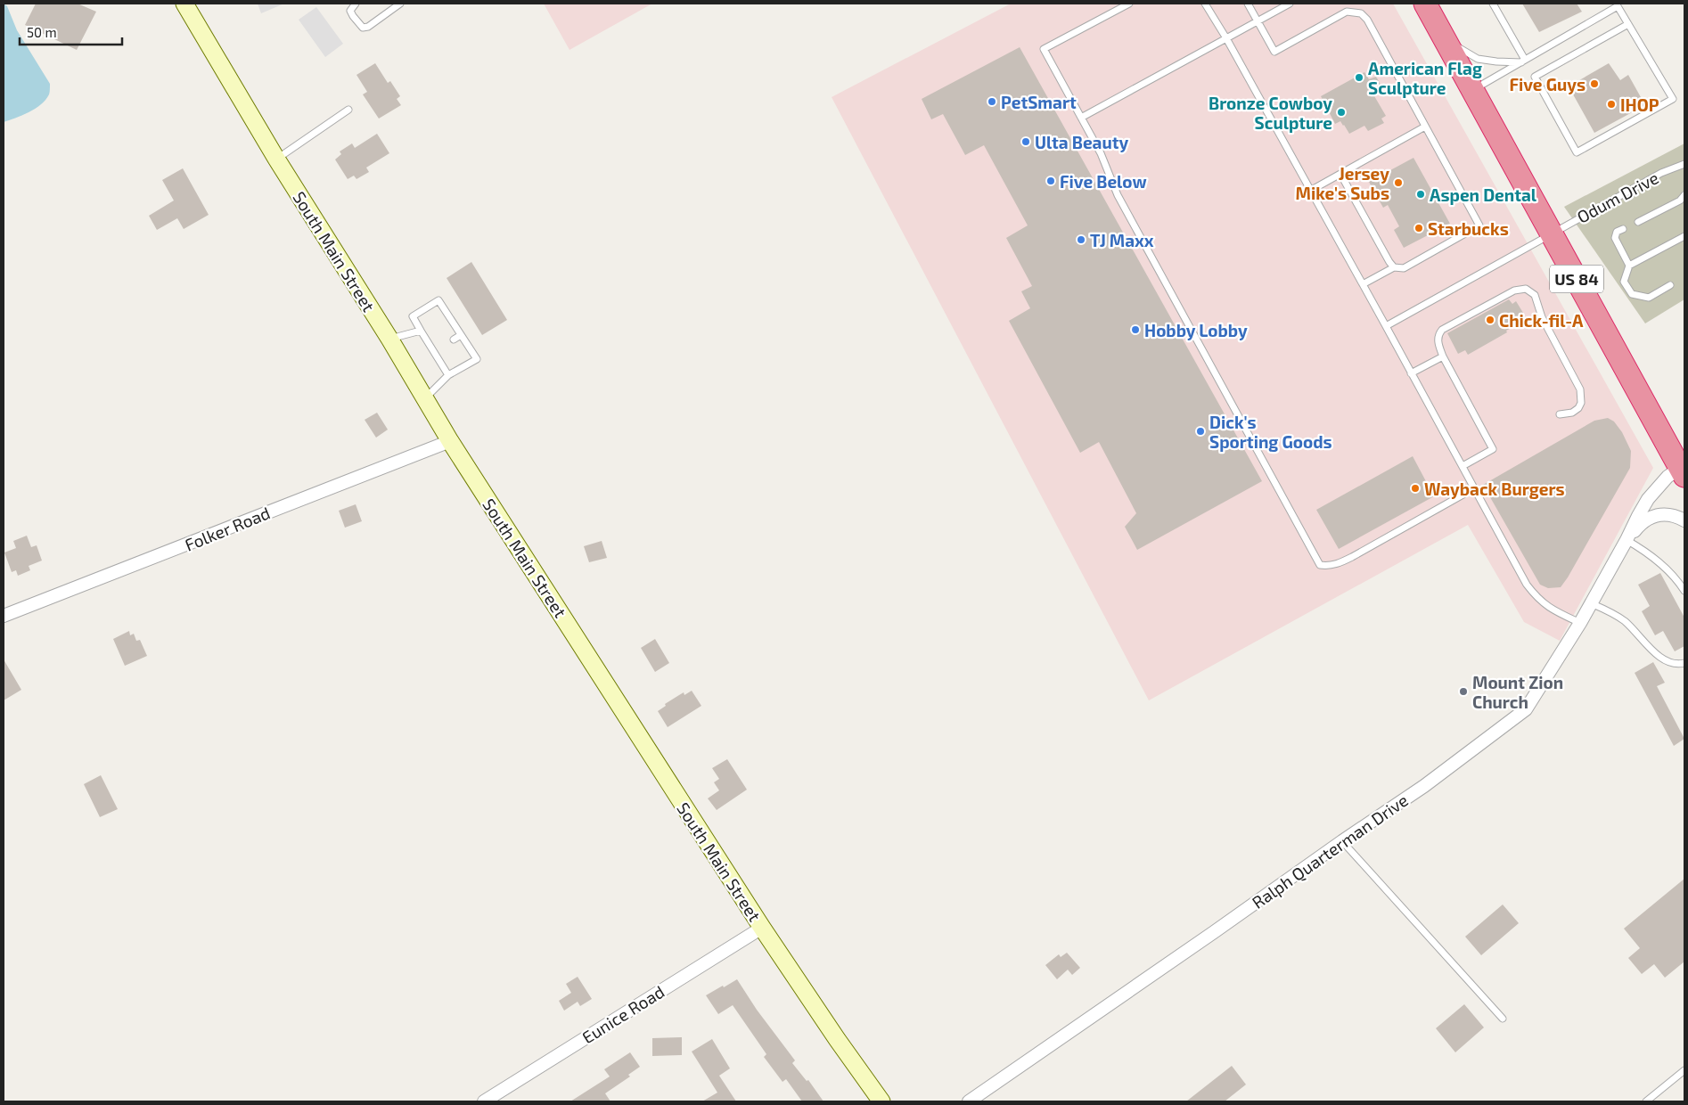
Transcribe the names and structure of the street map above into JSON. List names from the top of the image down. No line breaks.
{"streets":{"highway":["US 84"],"street":["South Main Street","Folker Road","Ralph Quarterman Drive","Eunice Road"],"lane":["Odum Drive"]},"crossings":[["Odum Drive","US 84"],["South Main Street","Folker Road"],["South Main Street","Eunice Road"],["US 84","Ralph Quarterman Drive"]],"places":["American Flag Sculpture","Five Guys","PetSmart","IHOP","Bronze Cowboy Sculpture","Ulta Beauty","Five Below","Jersey Mike's Subs","Aspen Dental","Starbucks","TJ Maxx","Chick-fil-A","Hobby Lobby","Dick's Sporting Goods","Wayback Burgers","Mount Zion Church"],"scale_bar":"50 m"}
